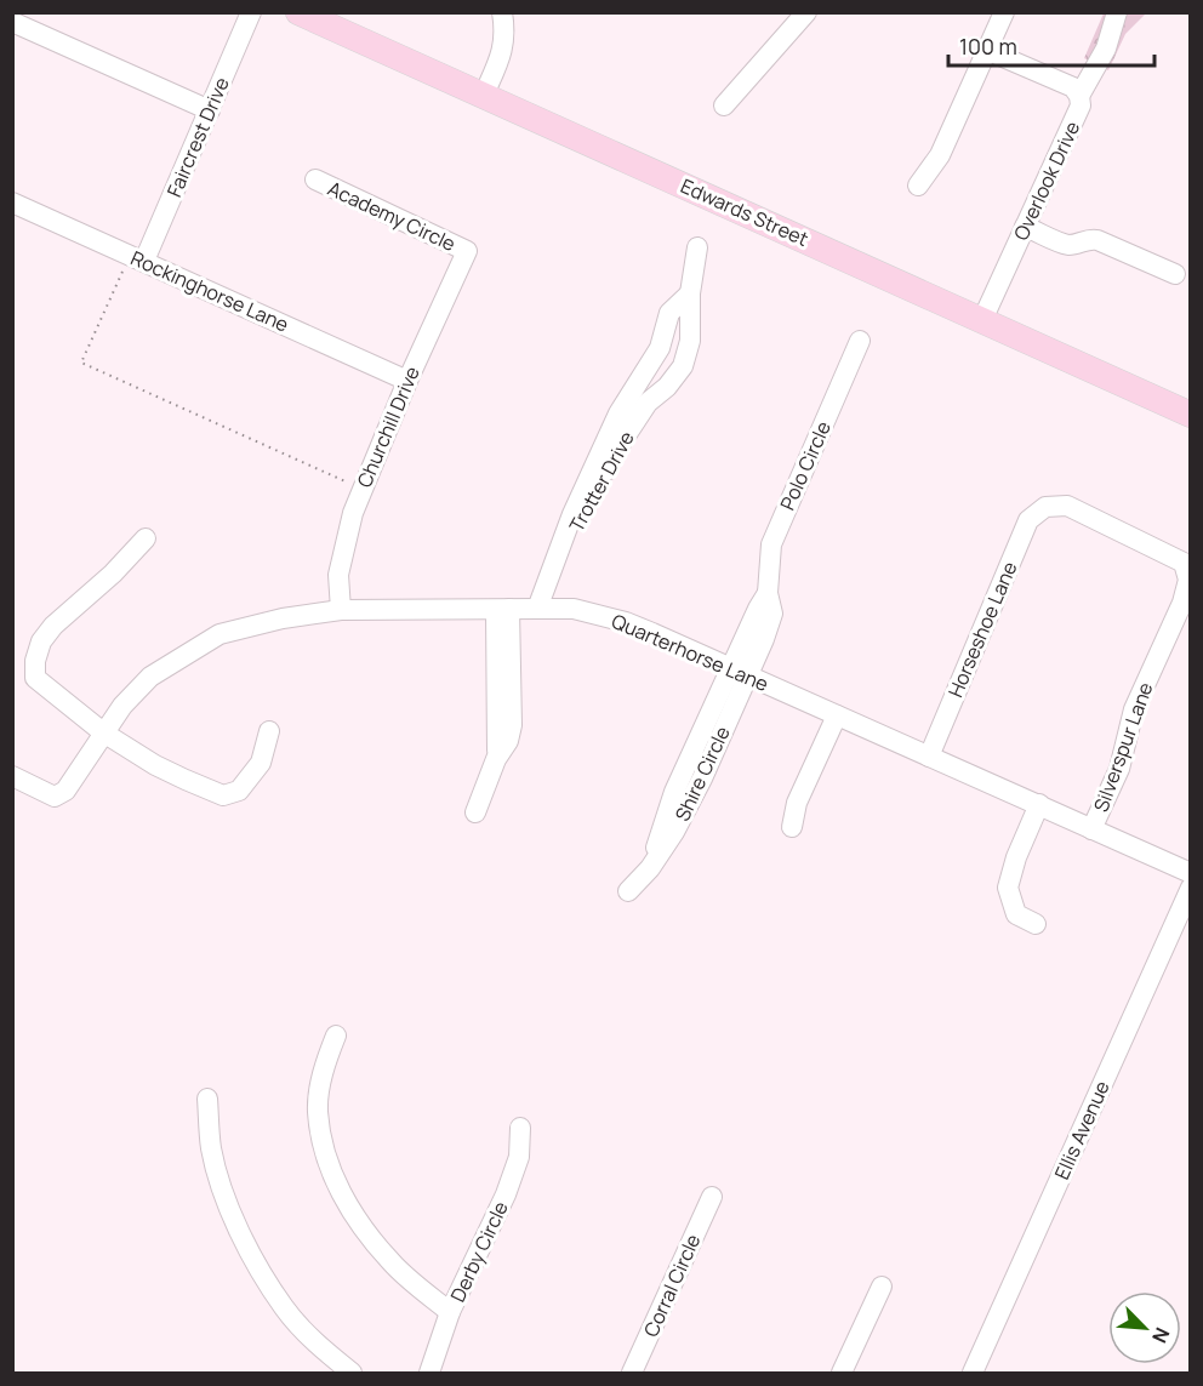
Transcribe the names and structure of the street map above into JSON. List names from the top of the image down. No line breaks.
{"streets":{"main road":["Edwards Street"],"street":["Faircrest Drive","Overlook Drive","Academy Circle","Rockinghorse Lane","Churchill Drive","Polo Circle","Trotter Drive","Horseshoe Lane","Quarterhorse Lane","Silverspur Lane","Shire Circle","Ellis Avenue","Derby Circle","Corral Circle"]},"crossings":[["Faircrest Drive","Rockinghorse Lane"],["Overlook Drive","Edwards Street"],["Academy Circle","Churchill Drive"],["Rockinghorse Lane","Churchill Drive"],["Churchill Drive","Quarterhorse Lane"],["Polo Circle","Quarterhorse Lane"],["Polo Circle","Shire Circle"],["Trotter Drive","Quarterhorse Lane"],["Horseshoe Lane","Quarterhorse Lane"],["Horseshoe Lane","Silverspur Lane"],["Quarterhorse Lane","Silverspur Lane"],["Quarterhorse Lane","Shire Circle"]],"scale_bar":"100 m","north":"bottom right"}
